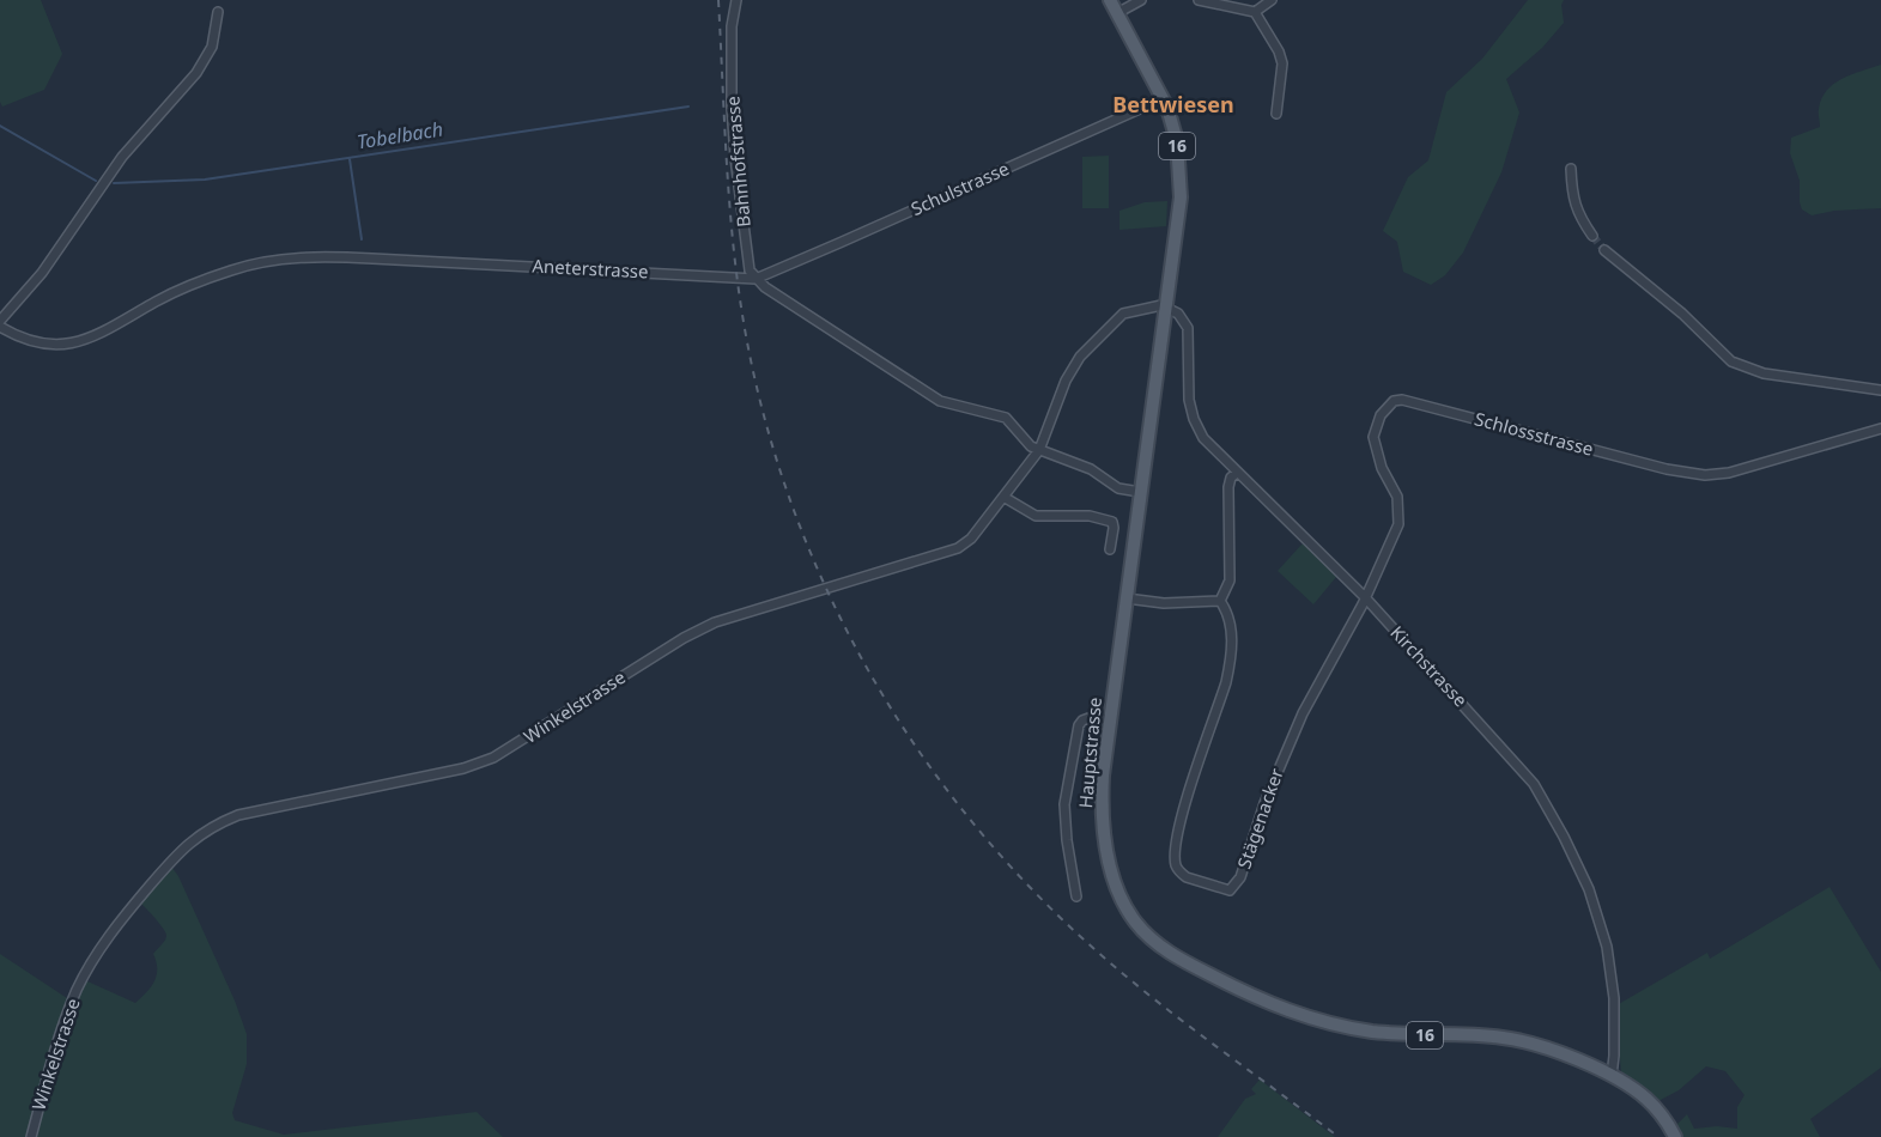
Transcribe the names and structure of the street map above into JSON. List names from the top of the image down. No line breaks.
{"streets":{"main road":["16","Hauptstrasse"],"street":["Bahnhofstrasse","Schulstrasse","Aneterstrasse","Schlossstrasse","Kirchstrasse","Winkelstrasse","Stägenacker"]},"crossings":[["Bahnhofstrasse","Schulstrasse"],["Bahnhofstrasse","Aneterstrasse"],["Schulstrasse","Aneterstrasse"],["Schulstrasse","Hauptstrasse"],["Schlossstrasse","Kirchstrasse"],["Schlossstrasse","Stägenacker"],["Kirchstrasse","Winkelstrasse"],["Kirchstrasse","Hauptstrasse"],["Kirchstrasse","Stägenacker"],["Winkelstrasse","Hauptstrasse"]],"districts":["Bettwiesen"],"water":["Tobelbach"]}
